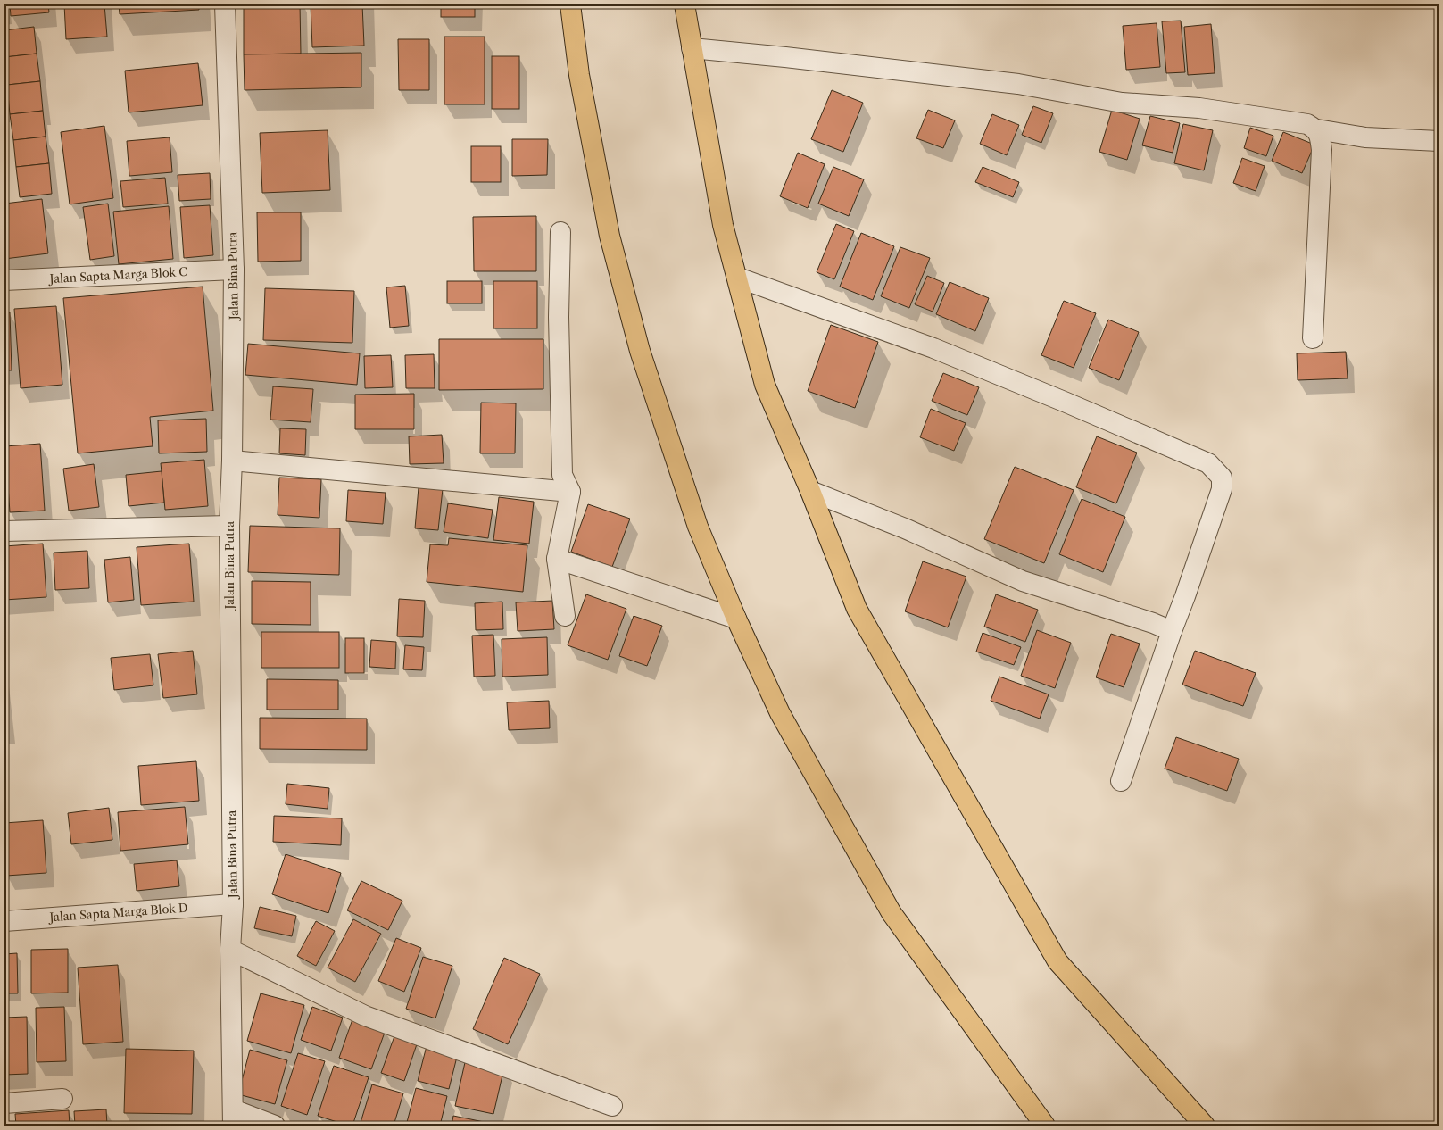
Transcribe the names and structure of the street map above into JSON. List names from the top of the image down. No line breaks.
{"streets":{"street":["Jalan Sapta Marga Blok C","Jalan Bina Putra","Jalan Sapta Marga Blok D"]},"crossings":[["Jalan Sapta Marga Blok C","Jalan Bina Putra"],["Jalan Bina Putra","Jalan Sapta Marga Blok D"]]}
